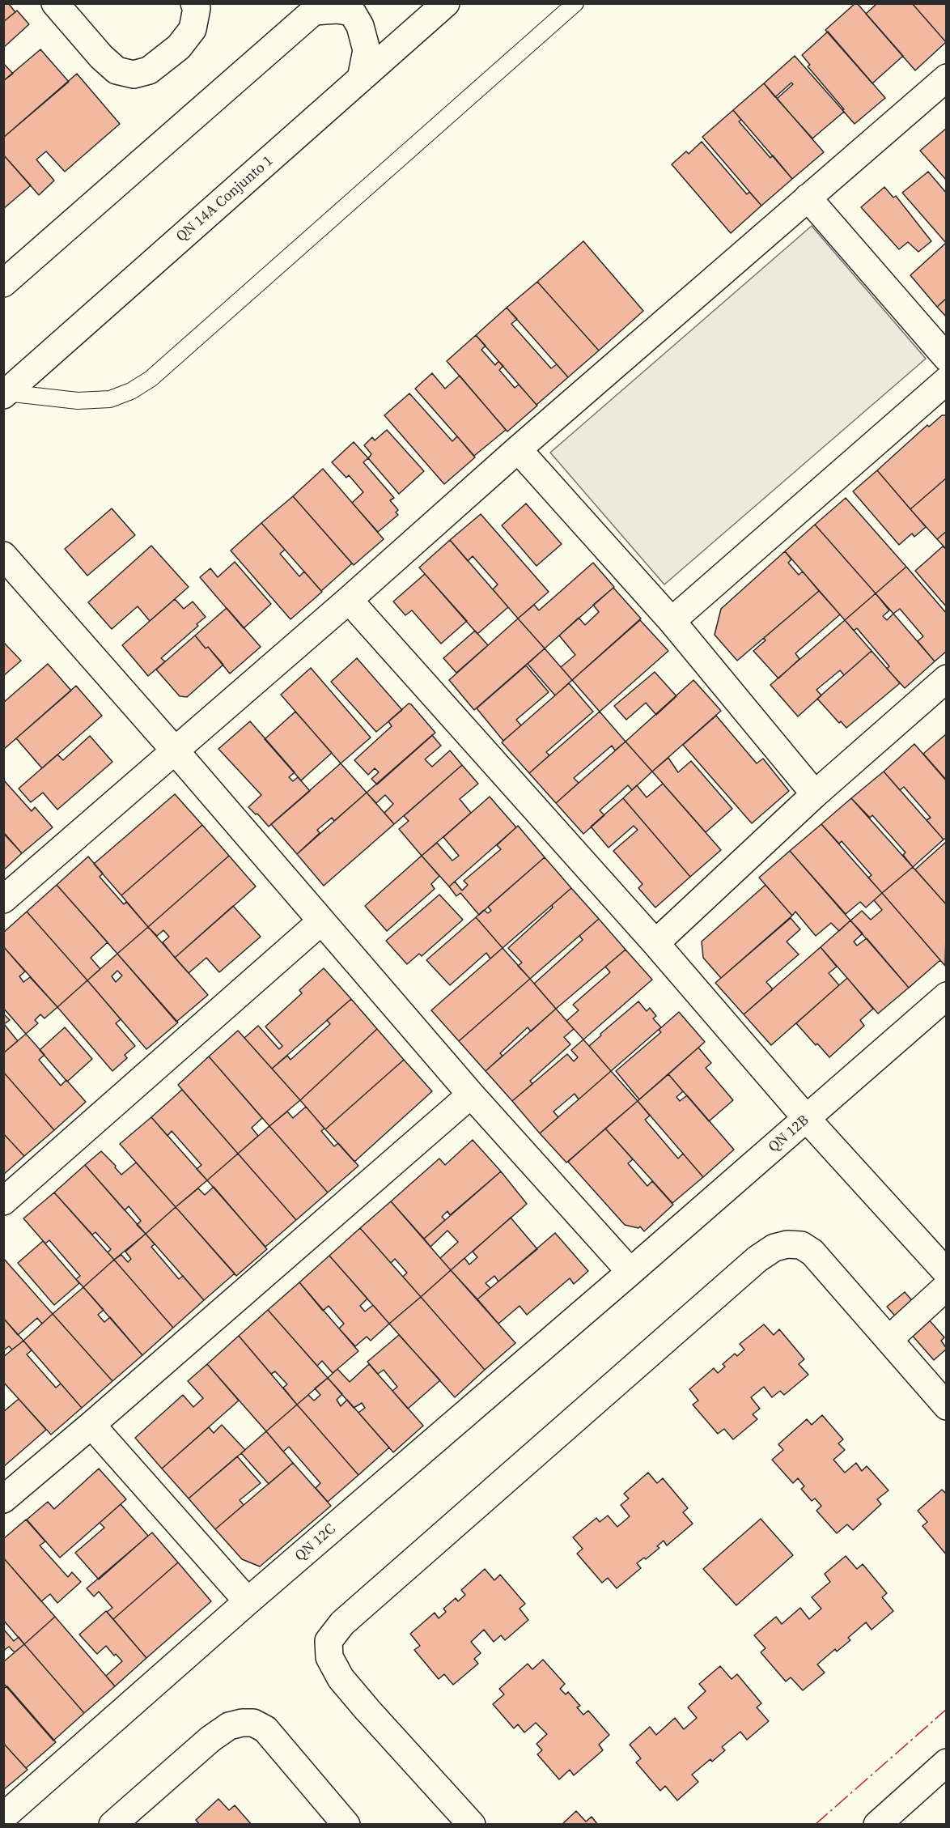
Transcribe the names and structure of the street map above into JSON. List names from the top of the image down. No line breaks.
{"streets":{"street":["QN 14A Conjunto 1","QN 12B","QN 12C"]},"crossings":[["QN 12B","QN 12C"]]}
